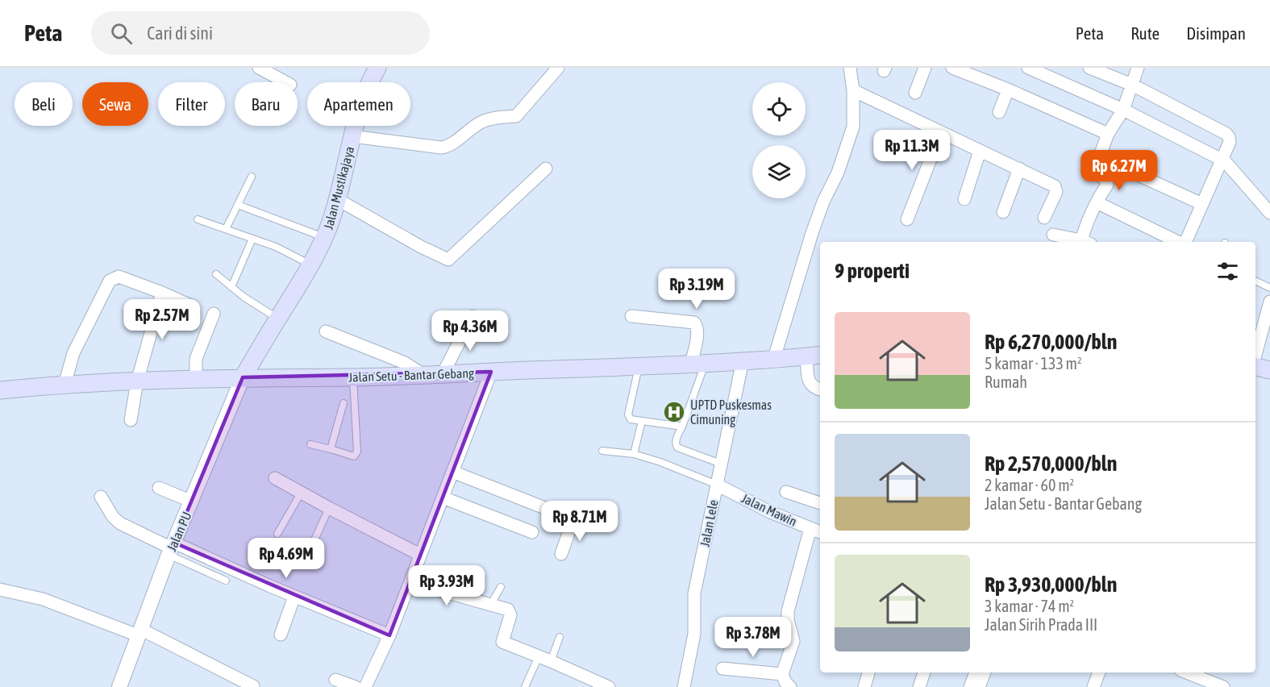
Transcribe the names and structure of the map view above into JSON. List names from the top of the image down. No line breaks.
{"streets":{"main road":["Jalan Mustikajaya","Jalan Setu - Bantar Gebang"],"street":["Jalan Mawin","Jalan Lele","Jalan PU"]},"crossings":[["Jalan Mustikajaya","Jalan Setu - Bantar Gebang"],["Jalan Mustikajaya","Jalan PU"],["Jalan Setu - Bantar Gebang","Jalan Lele"],["Jalan Setu - Bantar Gebang","Jalan PU"],["Jalan Mawin","Jalan Lele"]],"places":{"hospital":["UPTD Puskesmas Cimuning"]},"page":{"header":"Peta","search":"Cari di sini","nav":["Peta","Rute","Disimpan"],"chip":["Beli","Sewa","Filter","Baru","Apartemen"],"price":["Rp 11.3M","Rp 6.27M","Rp 3.19M","Rp 2.57M","Rp 4.36M","Rp 8.71M","Rp 4.69M","Rp 3.93M","Rp 3.78M"],"heading":"9 properti","list":[{"name":"Rp 6,270,000/bln","note":"5 kamar · 133 m² · Rumah"},{"name":"Rp 2,570,000/bln","note":"2 kamar · 60 m² · Jalan Setu - Bantar Gebang"},{"name":"Rp 3,930,000/bln","note":"3 kamar · 74 m² · Jalan Sirih Prada III"}]}}
